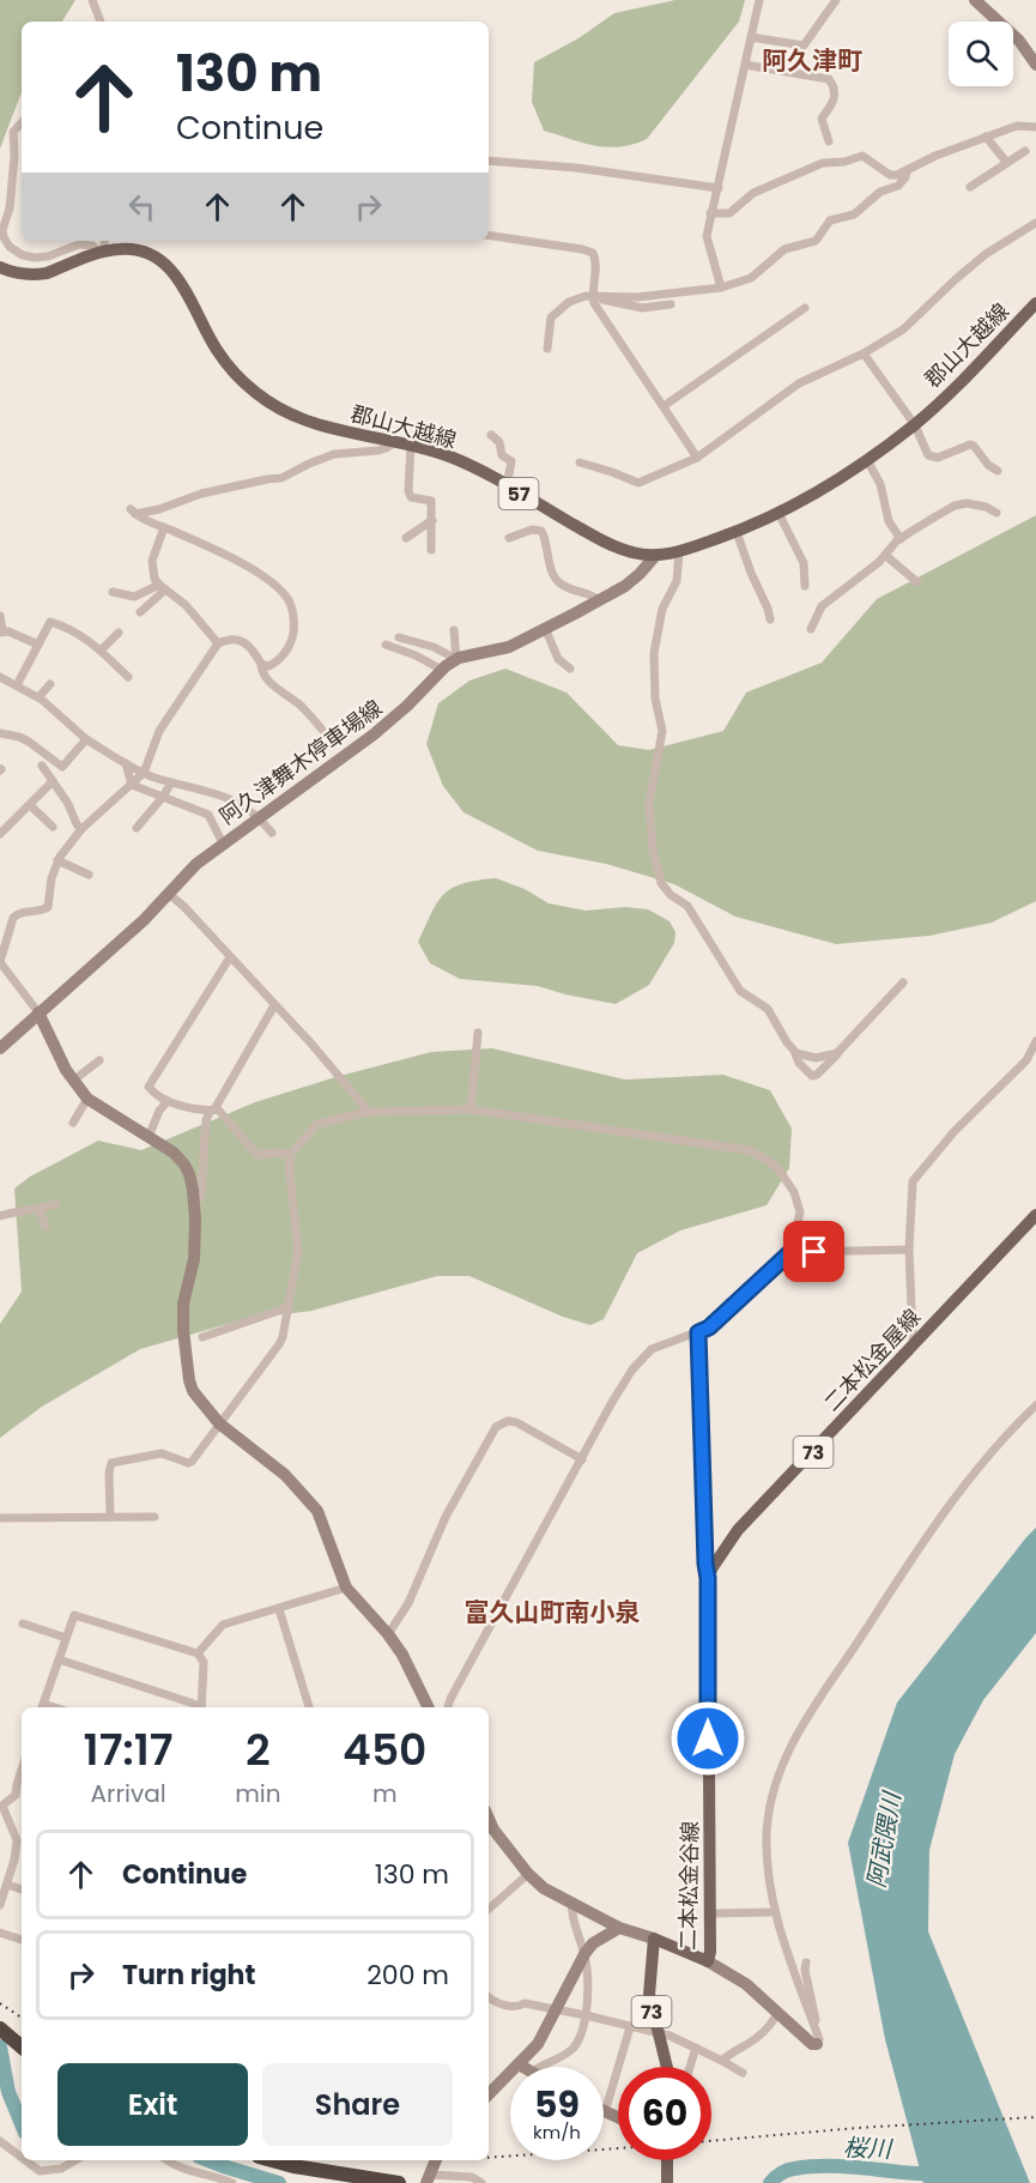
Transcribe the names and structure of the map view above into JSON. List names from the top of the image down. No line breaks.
{"streets":{"main road":["郡山大越線","57","二本松金屋線","73","二本松金谷線"],"street":["阿久津舞木停車場線"]},"crossings":[["郡山大越線","阿久津舞木停車場線"],["二本松金屋線","二本松金谷線"]],"districts":["阿久津町","富久山町南小泉"],"water":["阿武隈川","桜川"],"page":{"turn":["130 m","Continue"],"eta":["17:17","Arrival","2","min","450","m"],"list":[{"name":"Continue","value":"130 m"},{"name":"Turn right","value":"200 m"}],"buttons":["Exit","Share"],"speed":"59 km/h","limit":"60"}}
